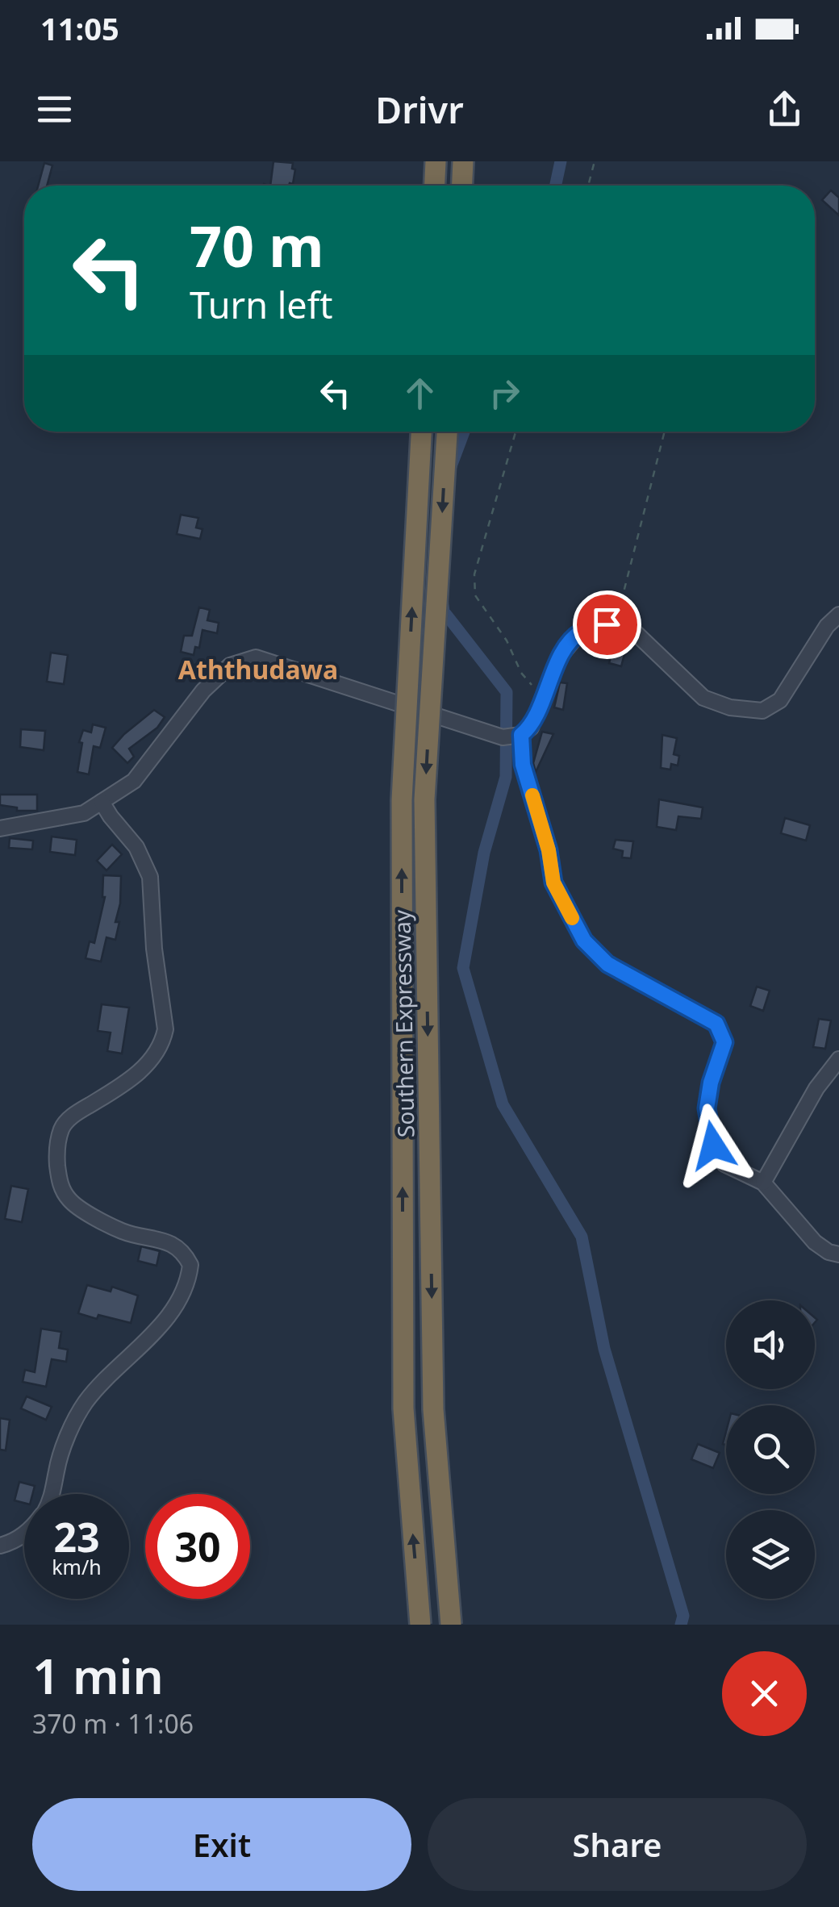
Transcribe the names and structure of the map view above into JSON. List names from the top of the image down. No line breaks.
{"streets":{"highway":["Southern Expressway"]},"districts":["Aththudawa"],"page":{"status":"11:05","header":"Drivr","turn":["70 m","Turn left"],"speed":"23 km/h","limit":"30","heading":["1 min","370 m · 11:06"],"buttons":["Exit","Share"]}}
